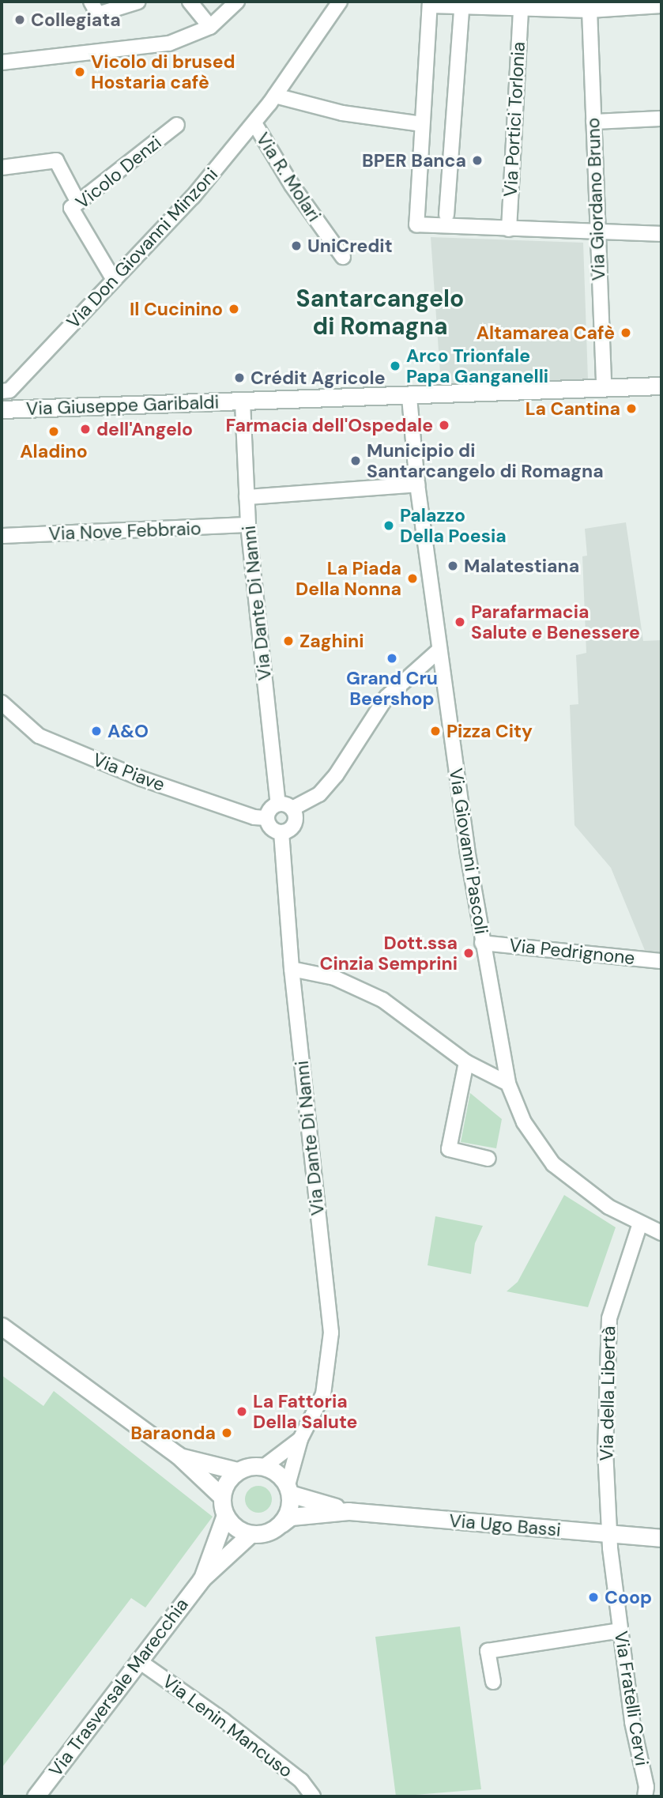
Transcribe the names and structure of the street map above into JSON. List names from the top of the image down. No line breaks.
{"streets":{"street":["Via Portici Torlonia","Vicolo Denzi","Via R. Molari","Via Giordano Bruno","Via Don Giovanni Minzoni","Via Giuseppe Garibaldi","Via Nove Febbraio","Via Dante Di Nanni","Via Piave","Via Giovanni Pascoli","Via Pedrignone","Via della Libertà","Via Ugo Bassi","Via Trasversale Marecchia","Via Fratelli Cervi","Via Lenin Mancuso"]},"crossings":[["Vicolo Denzi","Via Don Giovanni Minzoni"],["Via R. Molari","Via Don Giovanni Minzoni"],["Via Giordano Bruno","Via Giuseppe Garibaldi"],["Via Giuseppe Garibaldi","Via Dante Di Nanni"],["Via Giuseppe Garibaldi","Via Giovanni Pascoli"],["Via Nove Febbraio","Via Dante Di Nanni"],["Via Dante Di Nanni","Via Piave"],["Via Dante Di Nanni","Via Ugo Bassi"],["Via Dante Di Nanni","Via Trasversale Marecchia"],["Via Giovanni Pascoli","Via Pedrignone"],["Via Giovanni Pascoli","Via della Libertà"],["Via della Libertà","Via Ugo Bassi"],["Via della Libertà","Via Fratelli Cervi"],["Via Ugo Bassi","Via Trasversale Marecchia"],["Via Ugo Bassi","Via Fratelli Cervi"],["Via Trasversale Marecchia","Via Lenin Mancuso"]],"districts":["Santarcangelo di Romagna"],"places":["Collegiata","Vicolo di brused Hostaria cafè","BPER Banca","UniCredit","Il Cucinino","Altamarea Cafè","Arco Trionfale Papa Ganganelli","Crédit Agricole","La Cantina","Farmacia dell'Ospedale","dell'Angelo","Aladino","Municipio di Santarcangelo di Romagna","Palazzo Della Poesia","Malatestiana","La Piada Della Nonna","Parafarmacia Salute e Benessere","Zaghini","Grand Cru Beershop","A&O","Pizza City","Dott.ssa Cinzia Semprini","La Fattoria Della Salute","Baraonda","Coop"]}
